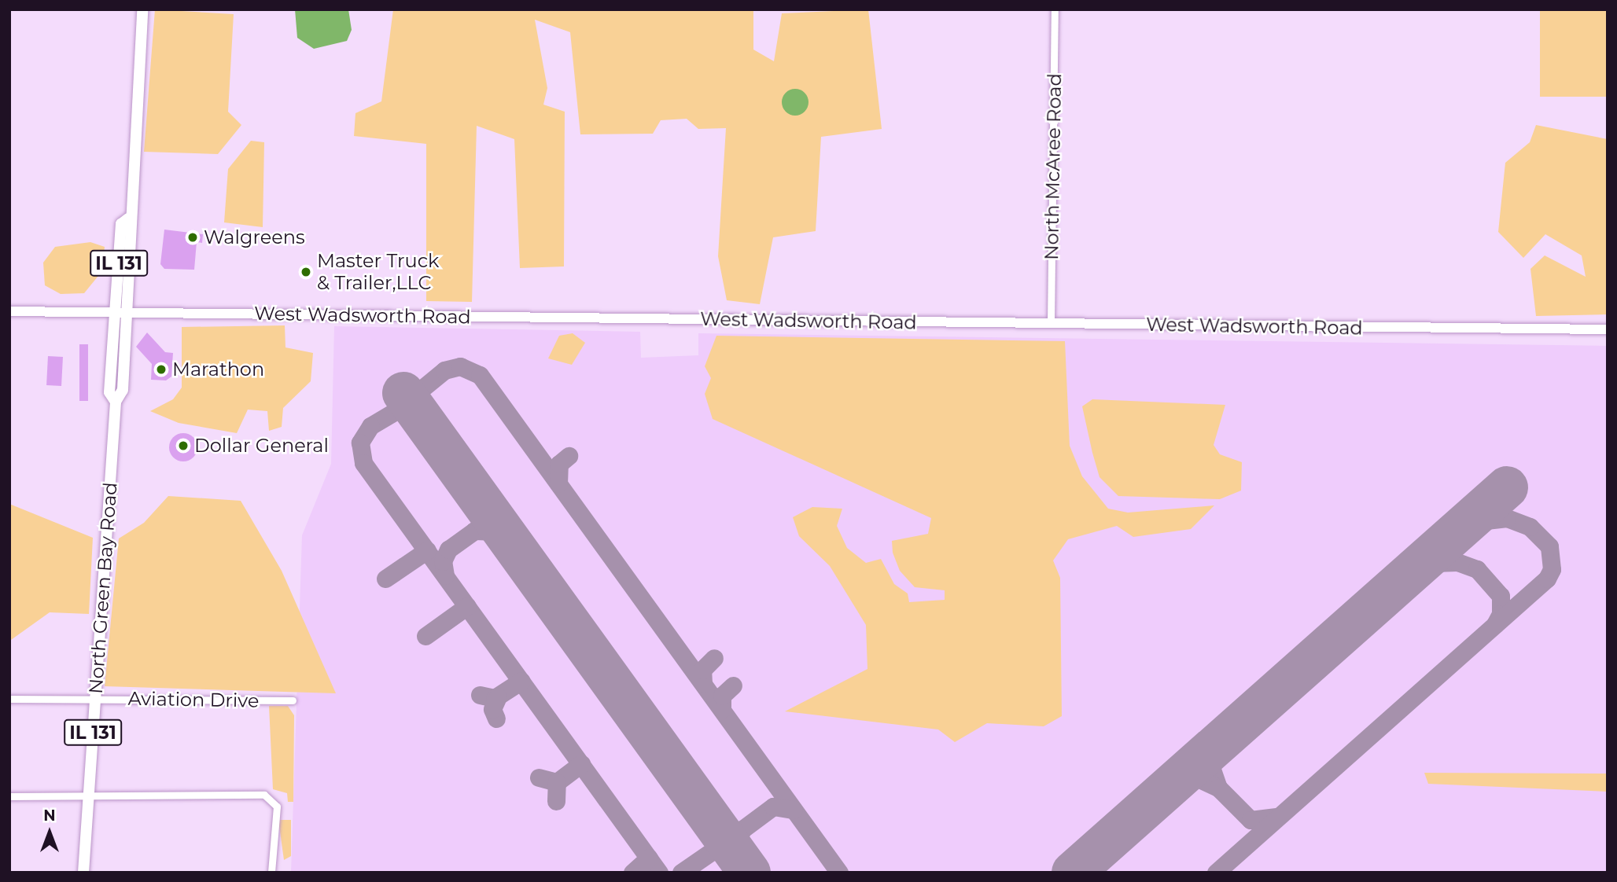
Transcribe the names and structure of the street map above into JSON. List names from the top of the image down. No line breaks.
{"streets":{"main road":["IL 131","West Wadsworth Road","North Green Bay Road"],"street":["North McAree Road","Aviation Drive"]},"crossings":[["North McAree Road","West Wadsworth Road"],["West Wadsworth Road","North Green Bay Road"],["North Green Bay Road","Aviation Drive"]],"places":["Walgreens","Master Truck & Trailer,LLC","Marathon","Dollar General"],"north":"top"}
